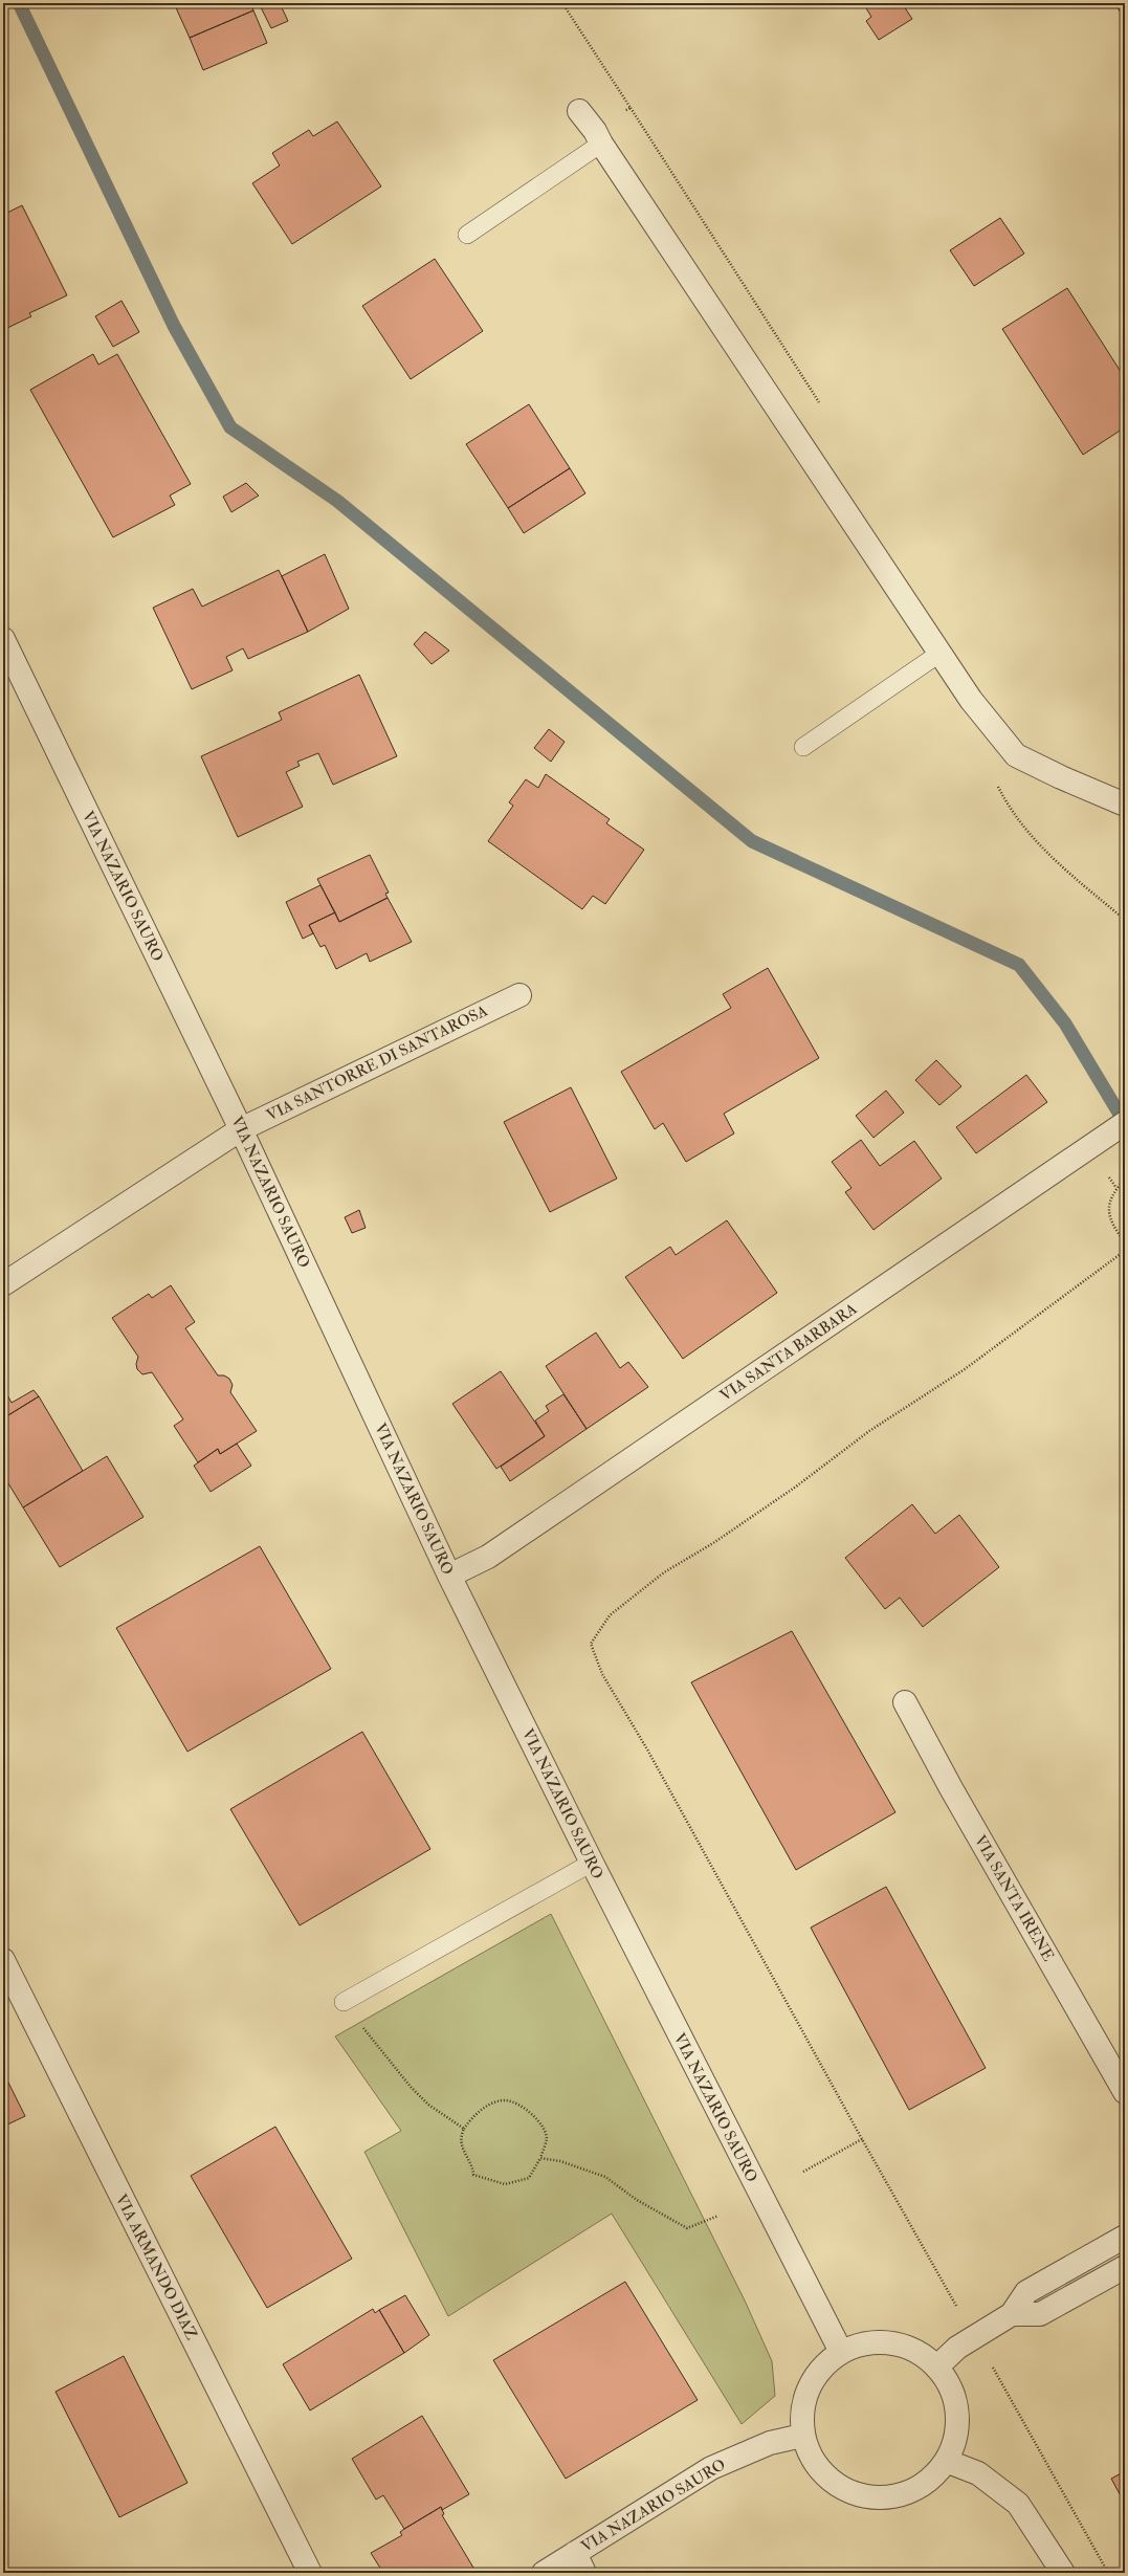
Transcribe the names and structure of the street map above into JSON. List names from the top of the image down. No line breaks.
{"streets":{"street":["VIA NAZARIO SAURO","VIA SANTORRE DI SANTAROSA","VIA SANTA BARBARA","VIA SANTA IRENE","VIA ARMANDO DIAZ"]},"crossings":[["VIA NAZARIO SAURO","VIA SANTORRE DI SANTAROSA"],["VIA NAZARIO SAURO","VIA SANTA BARBARA"]]}
